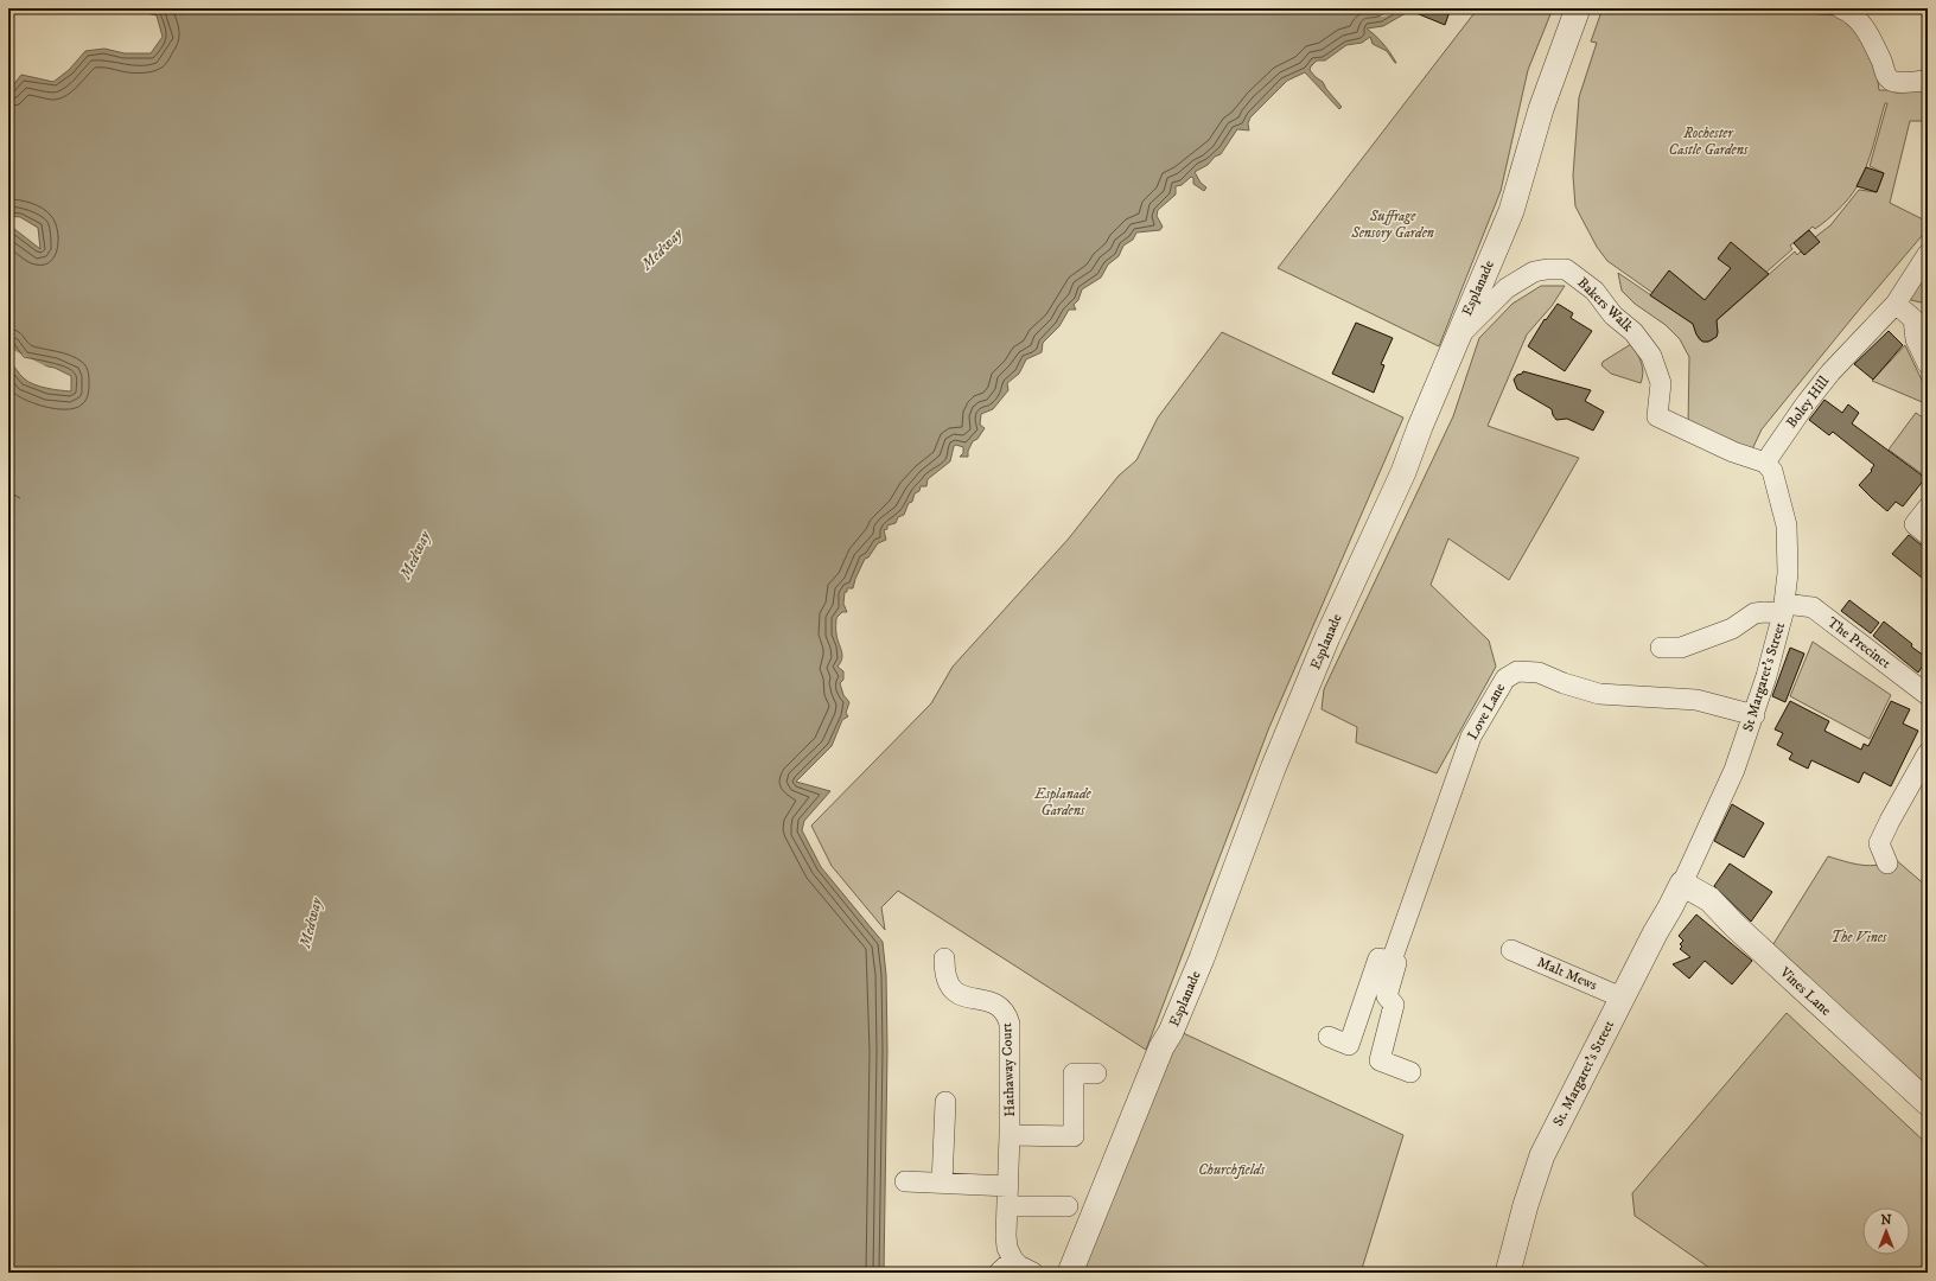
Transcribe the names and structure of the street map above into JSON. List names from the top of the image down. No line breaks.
{"streets":{"street":["Esplanade","Bakers Walk","Boley Hill","The Precinct","St Margaret's Street","Love Lane","Malt Mews","Vines Lane","Hathaway Court","St. Margaret's Street"]},"crossings":[["Esplanade","Bakers Walk"],["Bakers Walk","Boley Hill"],["Bakers Walk","St Margaret's Street"],["Boley Hill","St Margaret's Street"],["The Precinct","St Margaret's Street"],["St Margaret's Street","Love Lane"],["St Margaret's Street","Vines Lane"],["St Margaret's Street","St. Margaret's Street"],["Malt Mews","St. Margaret's Street"],["Vines Lane","St. Margaret's Street"]],"water":["Medway"],"parks":["Rochester Castle Gardens","Suffrage Sensory Garden","Esplanade Gardens","The Vines","Churchfields"],"north":"top"}
